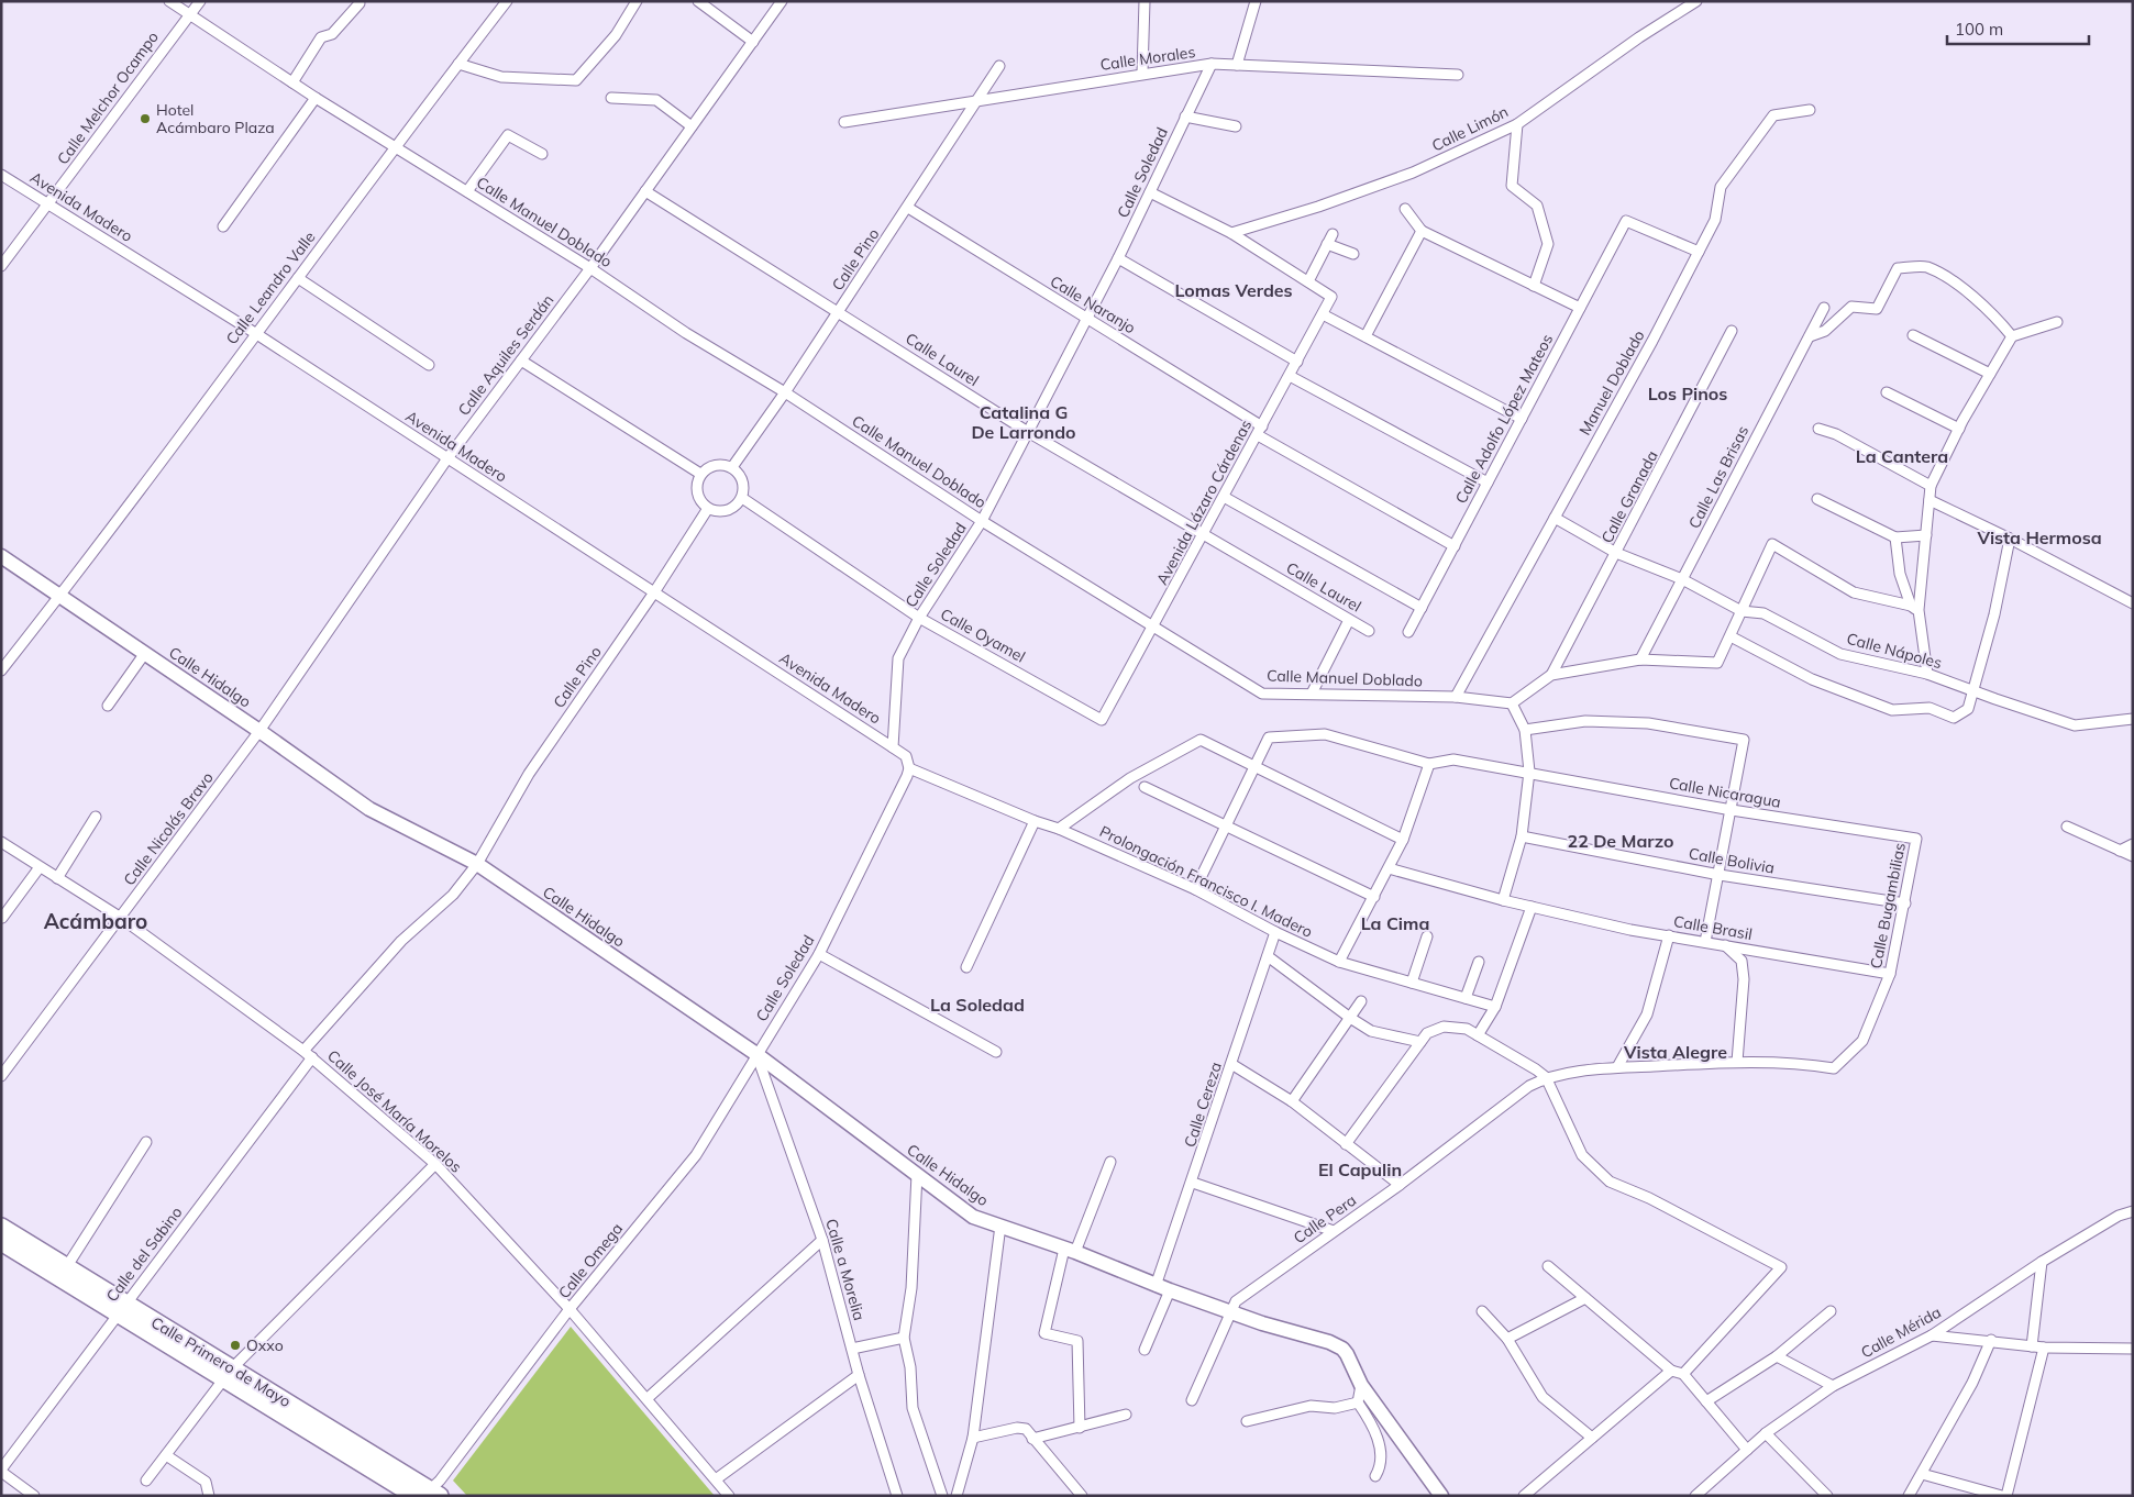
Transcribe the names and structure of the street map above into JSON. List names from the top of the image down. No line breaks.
{"streets":{"main road":["Calle Primero de Mayo"],"street":["Calle Morales","Calle Melchor Ocampo","Calle Limón","Calle Soledad","Avenida Madero","Calle Manuel Doblado","Calle Pino","Calle Leandro Valle","Calle Naranjo","Calle Aquiles Serdán","Calle Laurel","Manuel Doblado","Calle Adolfo López Mateos","Calle Las Brisas","Calle Granada","Avenida Lázaro Cárdenas","Calle Oyamel","Calle Nápoles","Calle Hidalgo","Calle Nicaragua","Calle Nicolás Bravo","Calle Bolivia","Prolongación Francisco I. Madero","Calle Bugambilias","Calle Brasil","Calle Cereza","Calle José María Morelos","Calle Pera","Calle del Sabino","Calle Omega","Calle a Morelia","Calle Mérida"]},"crossings":[["Calle Morales","Calle Soledad"],["Calle Morales","Calle Pino"],["Calle Melchor Ocampo","Avenida Madero"],["Calle Melchor Ocampo","Calle Manuel Doblado"],["Calle Soledad","Avenida Madero"],["Calle Soledad","Calle Manuel Doblado"],["Calle Soledad","Calle Naranjo"],["Calle Soledad","Calle Laurel"],["Calle Soledad","Calle Oyamel"],["Calle Soledad","Calle Hidalgo"],["Calle Soledad","Prolongación Francisco I. Madero"],["Calle Soledad","Calle Omega"],["Calle Soledad","Calle a Morelia"],["Avenida Madero","Calle Pino"],["Avenida Madero","Calle Leandro Valle"],["Avenida Madero","Calle Aquiles Serdán"],["Calle Manuel Doblado","Calle Pino"],["Calle Manuel Doblado","Calle Leandro Valle"],["Calle Manuel Doblado","Calle Aquiles Serdán"],["Calle Manuel Doblado","Manuel Doblado"],["Calle Manuel Doblado","Avenida Lázaro Cárdenas"],["Calle Pino","Calle Naranjo"],["Calle Pino","Calle Laurel"],["Calle Pino","Calle Oyamel"],["Calle Pino","Calle Hidalgo"],["Calle Pino","Calle del Sabino"],["Calle Leandro Valle","Calle Hidalgo"],["Calle Naranjo","Calle Adolfo López Mateos"],["Calle Naranjo","Avenida Lázaro Cárdenas"],["Calle Aquiles Serdán","Calle Laurel"],["Calle Aquiles Serdán","Calle Hidalgo"],["Calle Aquiles Serdán","Calle Nicolás Bravo"],["Calle Laurel","Avenida Lázaro Cárdenas"],["Manuel Doblado","Calle Adolfo López Mateos"],["Calle Las Brisas","Calle Nápoles"],["Calle Granada","Calle Nápoles"],["Avenida Lázaro Cárdenas","Calle Oyamel"],["Calle Hidalgo","Calle Nicolás Bravo"],["Calle Hidalgo","Calle Cereza"],["Calle Hidalgo","Calle Pera"],["Calle Hidalgo","Calle del Sabino"],["Calle Hidalgo","Calle Omega"],["Calle Hidalgo","Calle a Morelia"],["Calle Nicaragua","Calle Bugambilias"],["Calle Nicolás Bravo","Calle José María Morelos"],["Calle Bolivia","Calle Bugambilias"],["Prolongación Francisco I. Madero","Calle Cereza"],["Calle Bugambilias","Calle Brasil"],["Calle Bugambilias","Calle Pera"],["Calle José María Morelos","Calle del Sabino"],["Calle José María Morelos","Calle Omega"],["Calle del Sabino","Calle Primero de Mayo"],["Calle Omega","Calle a Morelia"],["Calle Omega","Calle Primero de Mayo"]],"districts":["Lomas Verdes","Los Pinos","Catalina G De Larrondo","La Cantera","Vista Hermosa","22 De Marzo","Acámbaro","La Cima","La Soledad","Vista Alegre","El Capulin"],"places":["Hotel Acámbaro Plaza","Oxxo"],"scale_bar":"100 m"}
